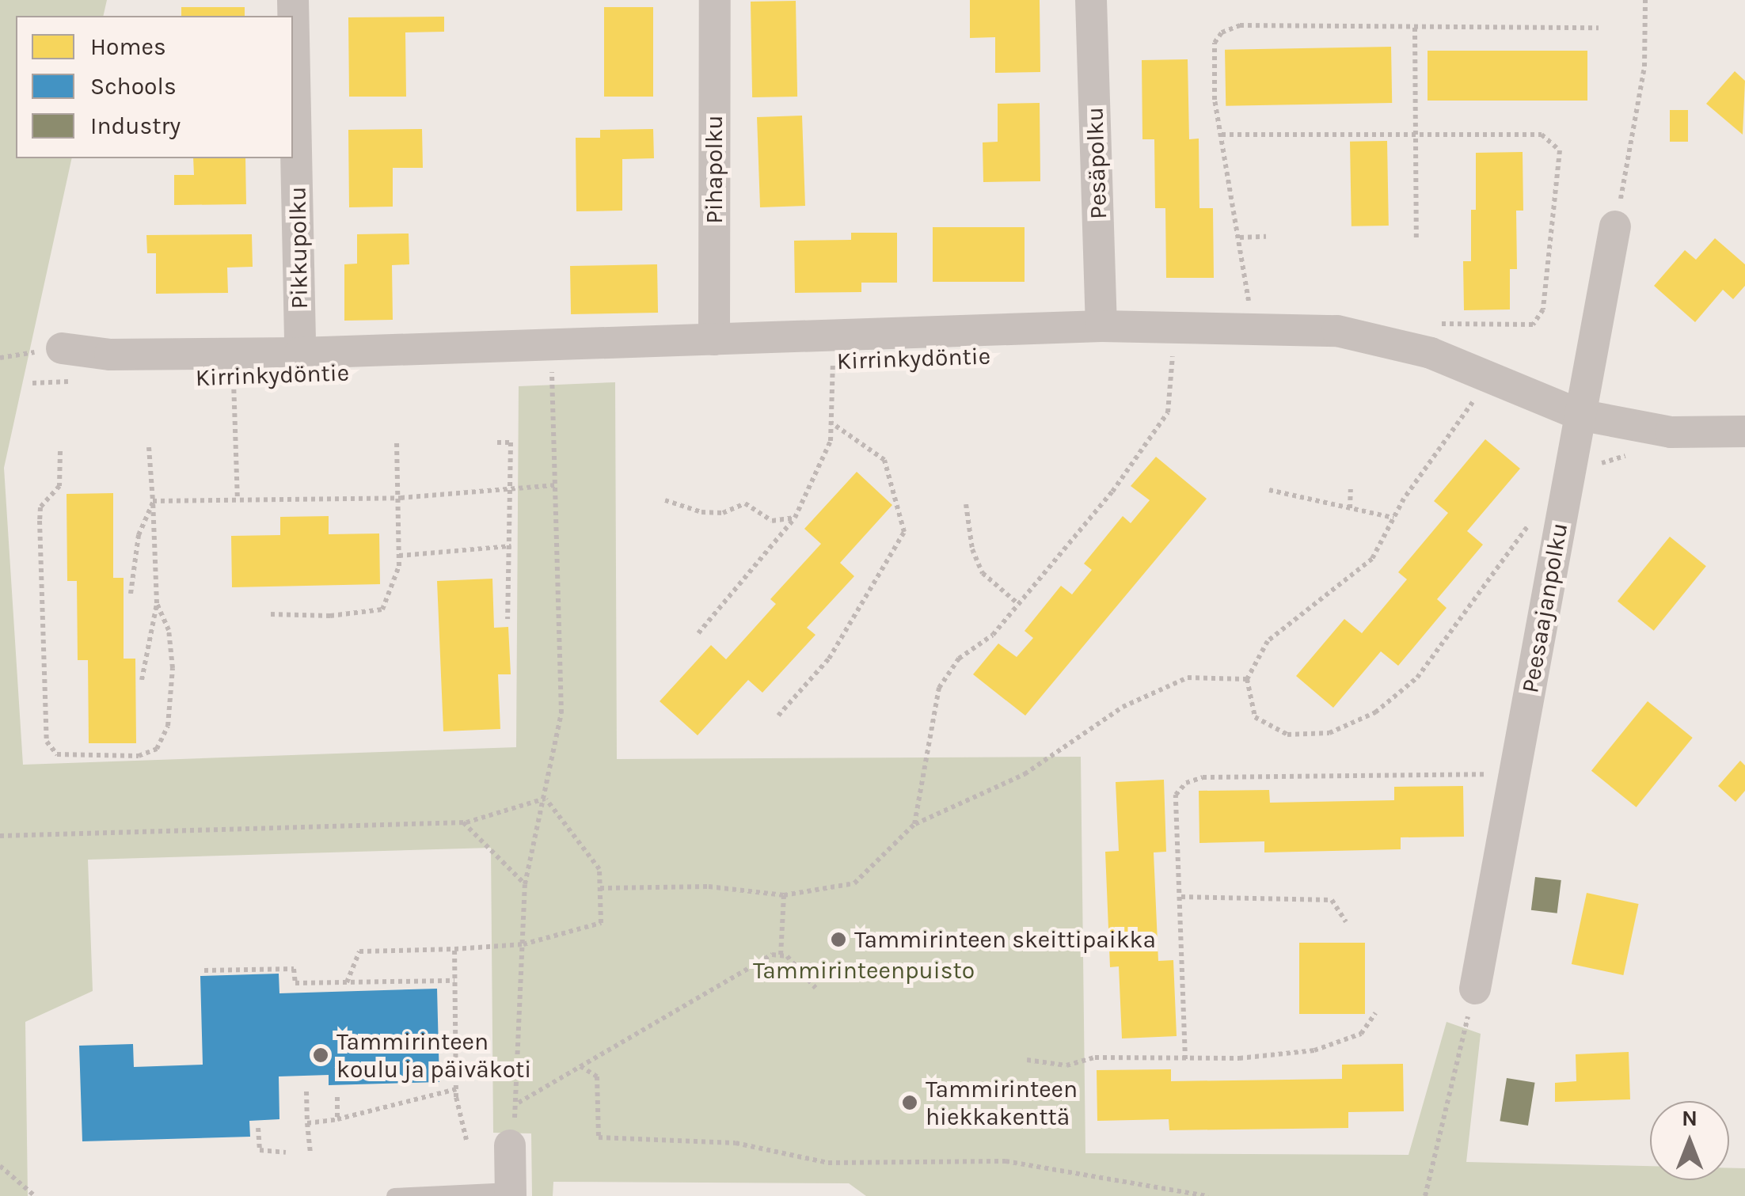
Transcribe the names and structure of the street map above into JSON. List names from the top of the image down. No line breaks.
{"streets":{"street":["Pesäpolku","Pihapolku","Pikkupolku","Kirrinkydöntie","Peesaajanpolku"]},"crossings":[["Pesäpolku","Kirrinkydöntie"],["Pihapolku","Kirrinkydöntie"],["Pikkupolku","Kirrinkydöntie"],["Kirrinkydöntie","Peesaajanpolku"]],"parks":["Tammirinteenpuisto"],"places":["Tammirinteen skeittipaikka","Tammirinteen koulu ja päiväkoti","Tammirinteen hiekkakenttä"],"legend":["Homes","Schools","Industry"],"north":"top"}
